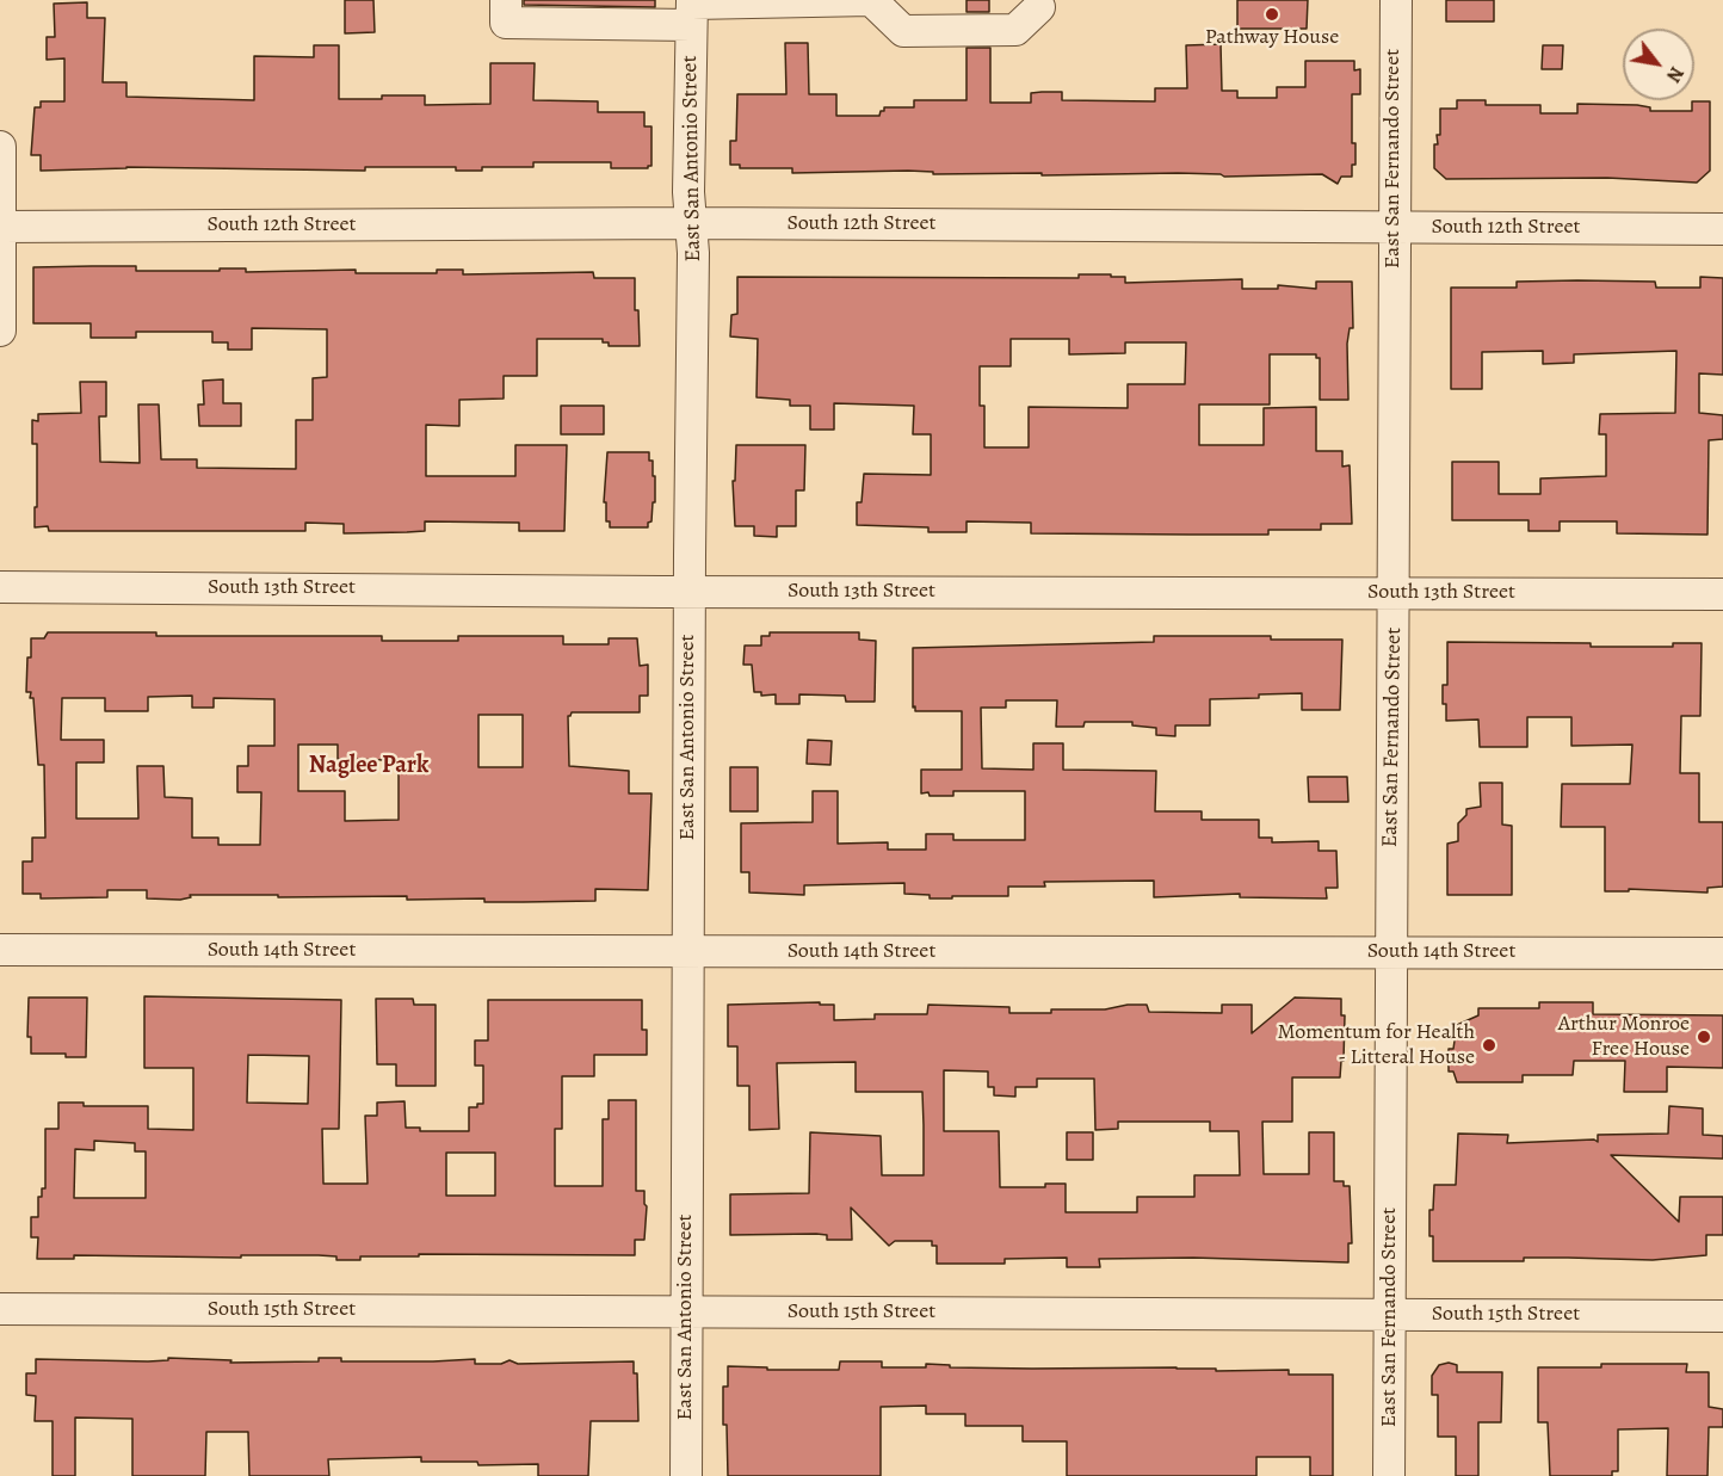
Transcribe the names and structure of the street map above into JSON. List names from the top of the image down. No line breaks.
{"streets":{"street":["East San Antonio Street","East San Fernando Street","South 12th Street","South 13th Street","South 14th Street","South 15th Street"]},"crossings":[["East San Antonio Street","South 12th Street"],["East San Antonio Street","South 13th Street"],["East San Antonio Street","South 14th Street"],["East San Antonio Street","South 15th Street"],["East San Fernando Street","South 12th Street"],["East San Fernando Street","South 13th Street"],["East San Fernando Street","South 14th Street"],["East San Fernando Street","South 15th Street"]],"districts":["Naglee Park"],"places":["Pathway House","Arthur Monroe Free House","Momentum for Health - Litteral House"],"north":"bottom right"}
